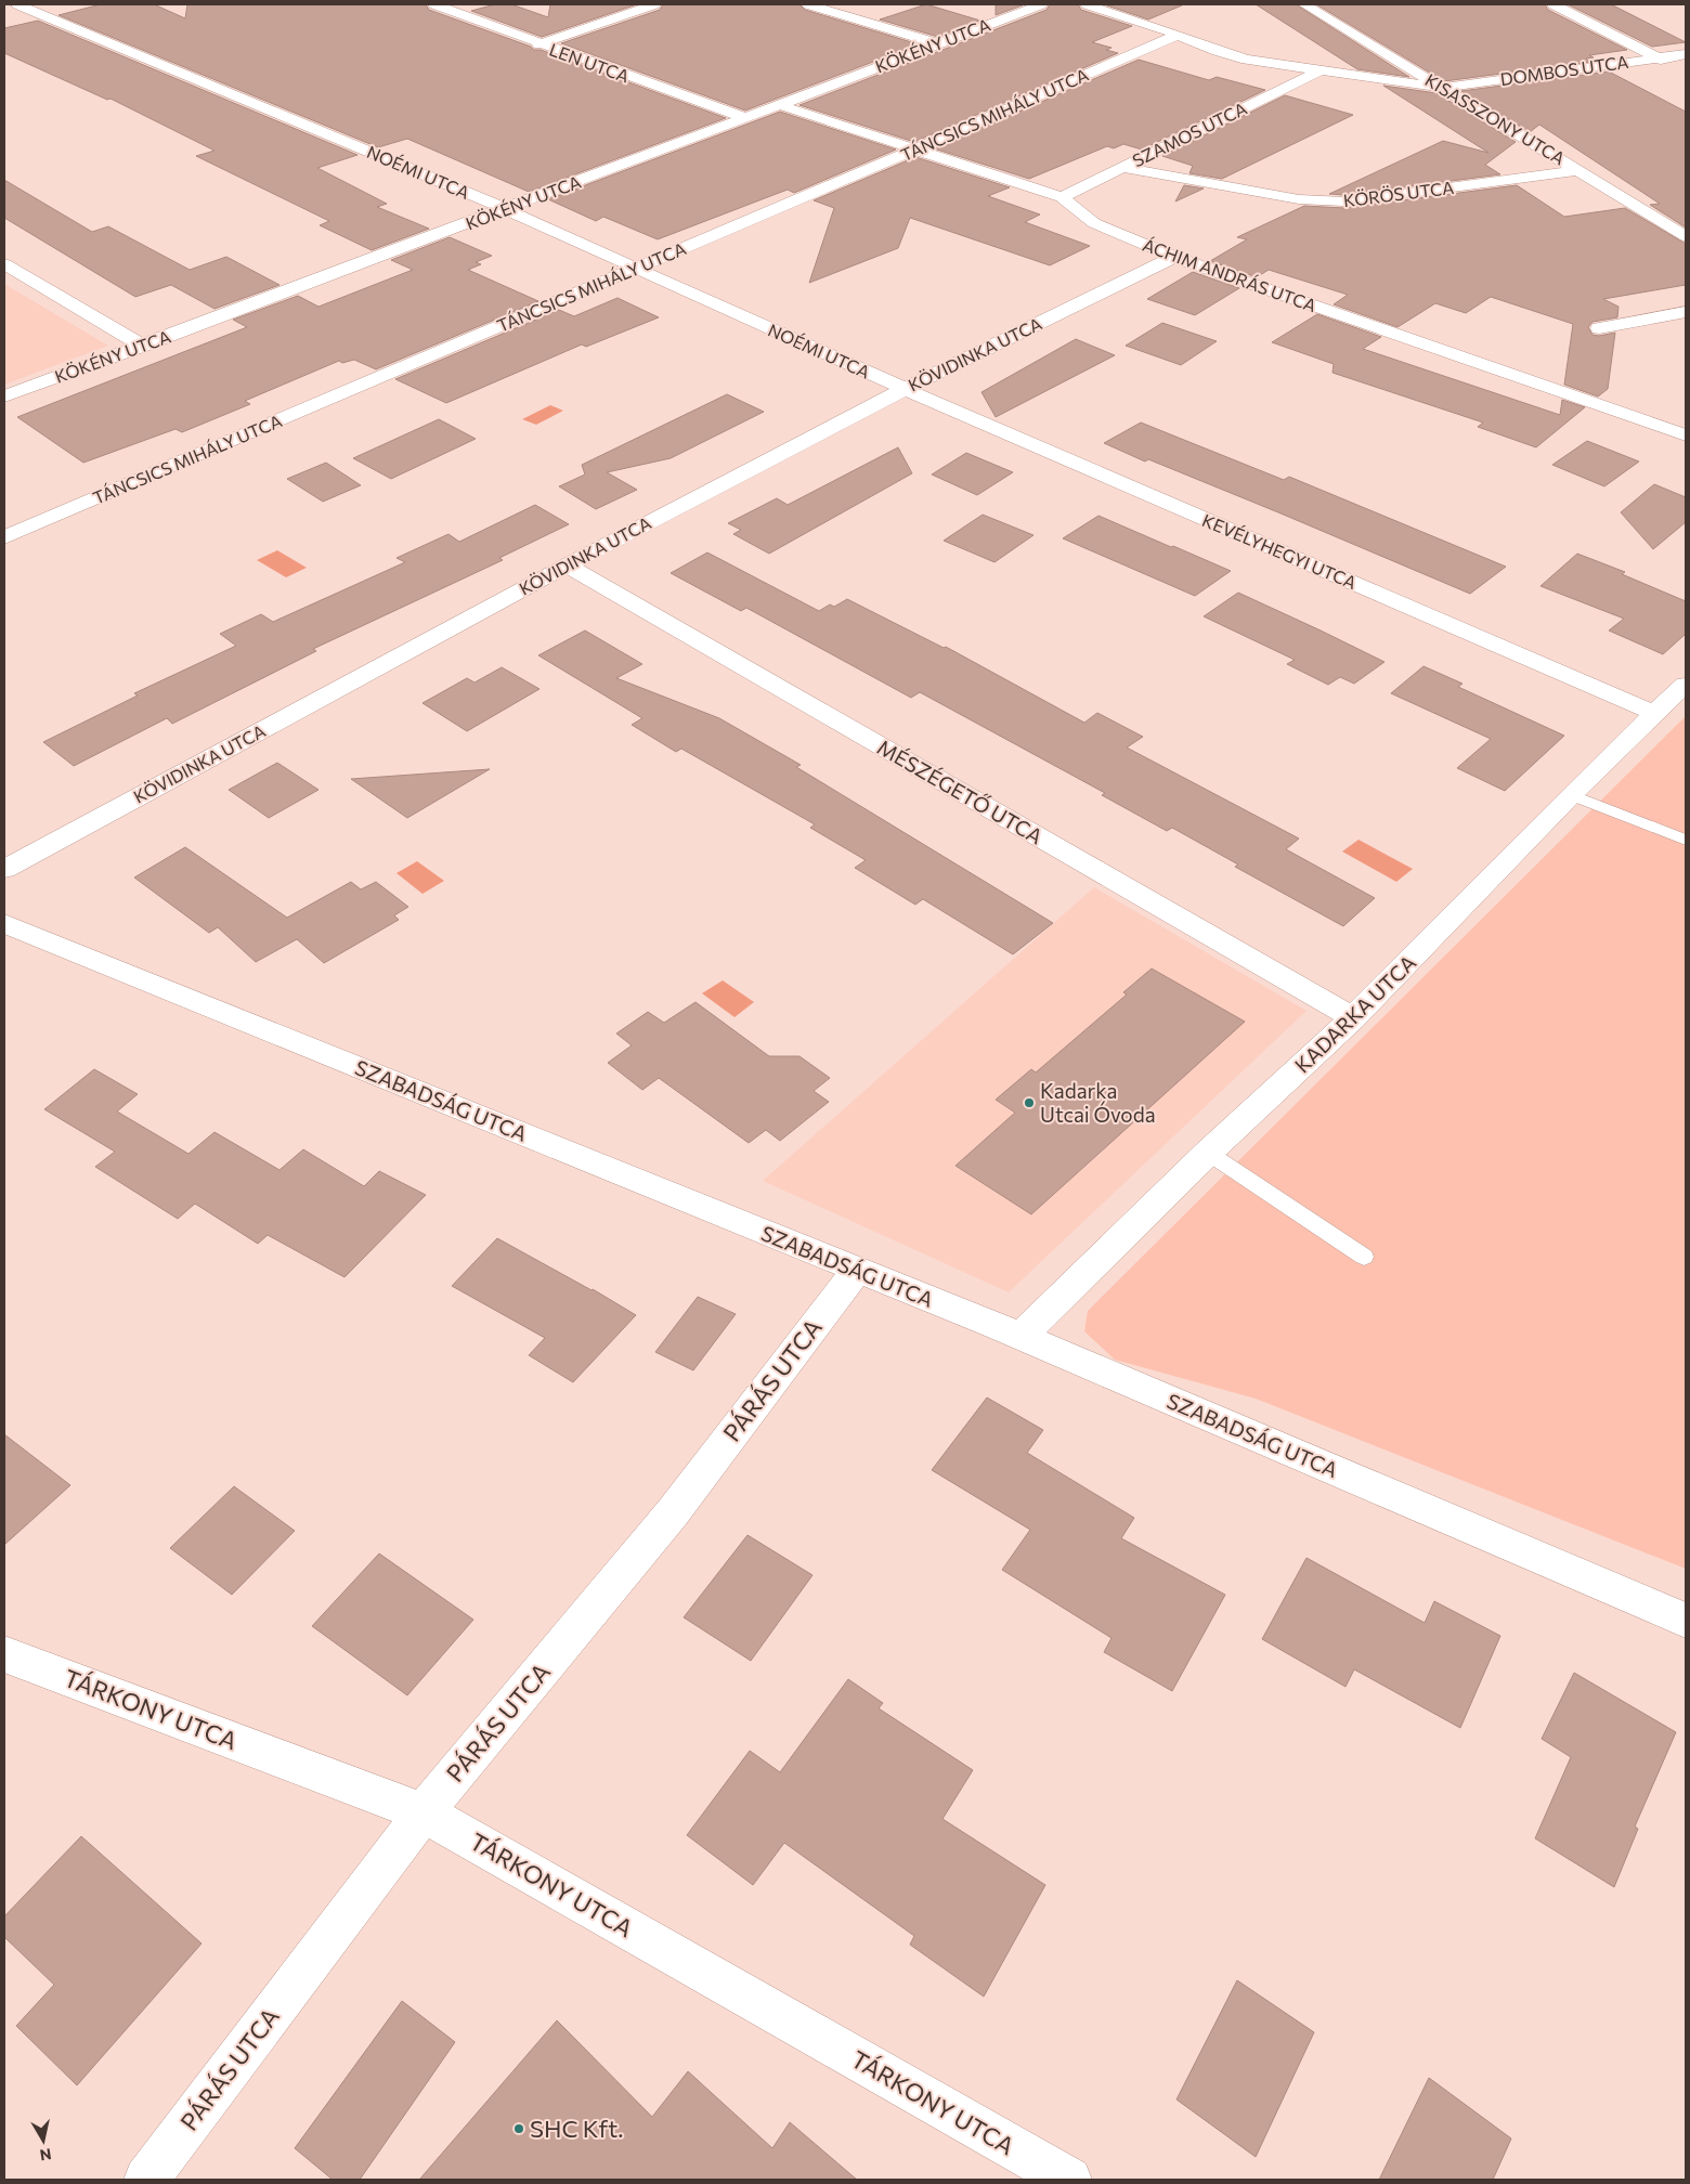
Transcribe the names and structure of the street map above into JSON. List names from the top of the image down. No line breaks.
{"streets":{"street":["KÖKÉNY UTCA","LEN UTCA","DOMBOS UTCA","TÁNCSICS MIHÁLY UTCA","KISASSZONY UTCA","SZAMOS UTCA","NOÉMI UTCA","KÖRÖS UTCA","ÁCHIM ANDRÁS UTCA","KÖVIDINKA UTCA","KEVÉLYHEGYI UTCA","MÉSZÉGETŐ UTCA","KADARKA UTCA","SZABADSÁG UTCA","PÁRÁS UTCA","TÁRKONY UTCA"]},"crossings":[["KÖKÉNY UTCA","LEN UTCA"],["KÖKÉNY UTCA","NOÉMI UTCA"],["KÖKÉNY UTCA","ÁCHIM ANDRÁS UTCA"],["DOMBOS UTCA","KISASSZONY UTCA"],["TÁNCSICS MIHÁLY UTCA","NOÉMI UTCA"],["TÁNCSICS MIHÁLY UTCA","ÁCHIM ANDRÁS UTCA"],["KISASSZONY UTCA","KÖRÖS UTCA"],["SZAMOS UTCA","KÖRÖS UTCA"],["SZAMOS UTCA","ÁCHIM ANDRÁS UTCA"],["NOÉMI UTCA","KÖVIDINKA UTCA"],["NOÉMI UTCA","KEVÉLYHEGYI UTCA"],["ÁCHIM ANDRÁS UTCA","KÖVIDINKA UTCA"],["KÖVIDINKA UTCA","KEVÉLYHEGYI UTCA"],["KÖVIDINKA UTCA","MÉSZÉGETŐ UTCA"],["KEVÉLYHEGYI UTCA","KADARKA UTCA"],["MÉSZÉGETŐ UTCA","KADARKA UTCA"],["KADARKA UTCA","SZABADSÁG UTCA"],["SZABADSÁG UTCA","PÁRÁS UTCA"],["PÁRÁS UTCA","TÁRKONY UTCA"]],"places":["Kadarka Utcai Óvoda","SHC Kft."],"north":"bottom"}
